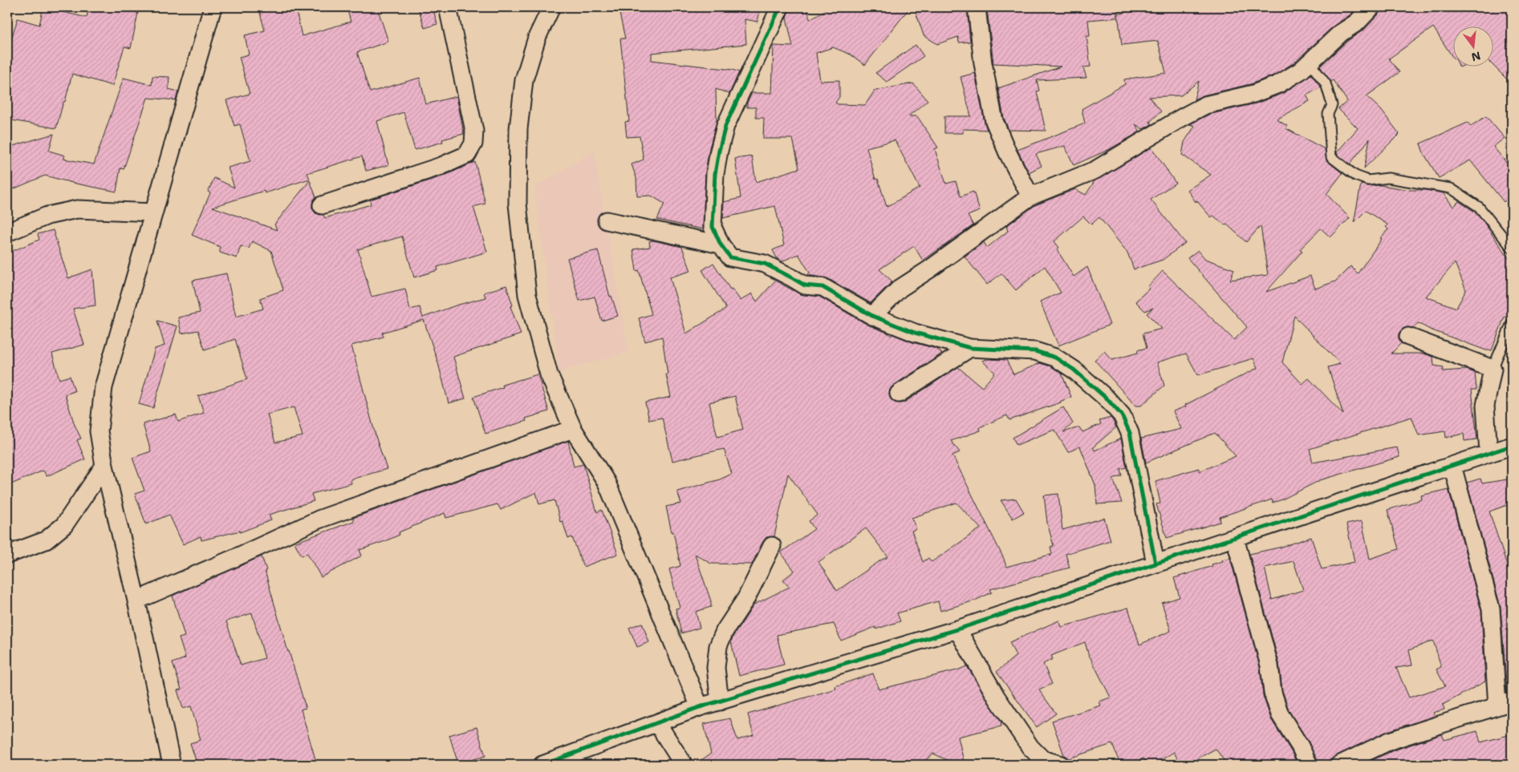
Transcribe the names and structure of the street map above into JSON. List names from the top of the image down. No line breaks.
{"north":"bottom"}
